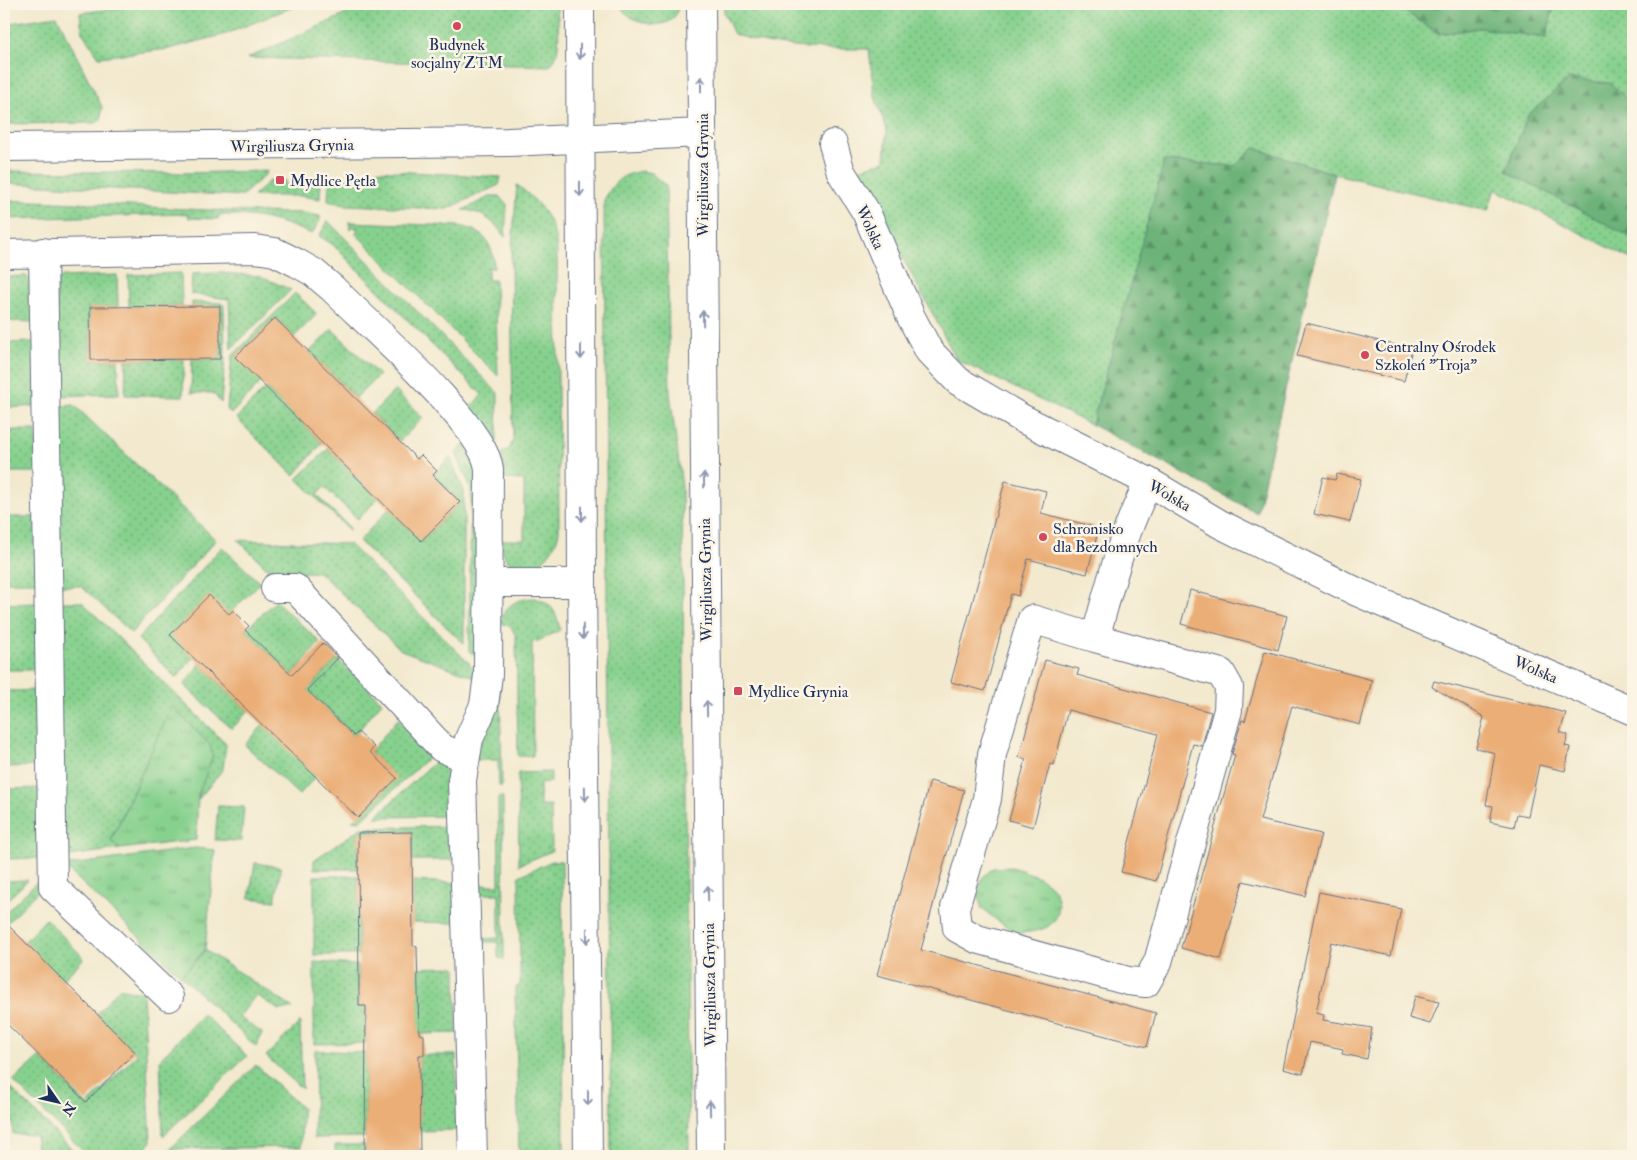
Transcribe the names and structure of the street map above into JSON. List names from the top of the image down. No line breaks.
{"streets":{"street":["Wirgiliusza Grynia","Wolska"]},"places":{"other":["Budynek socjalny ZTM","Centralny Ośrodek Szkoleń \"Troja\"","Schronisko dla Bezdomnych"],"transit":["Mydlice Pętla","Mydlice Grynia"]},"north":"bottom right"}
